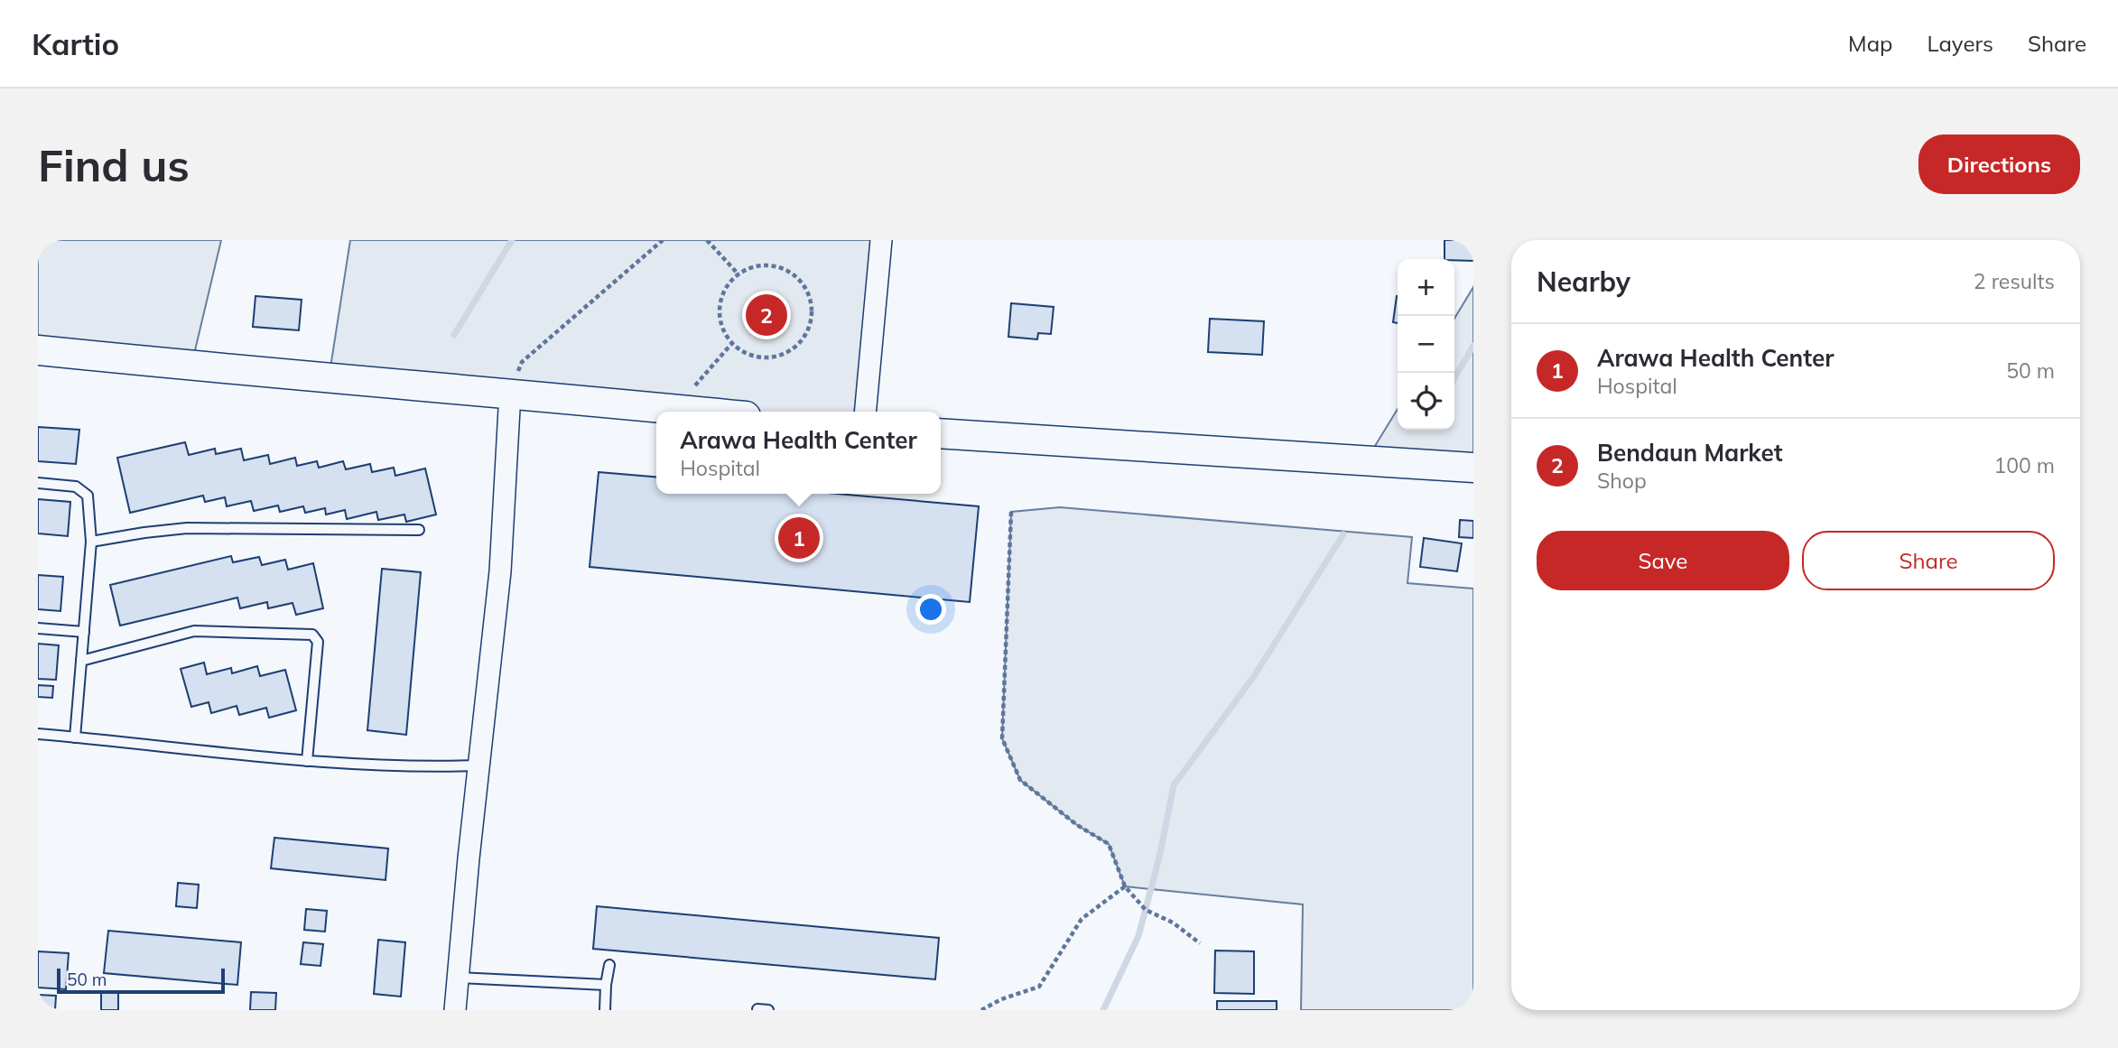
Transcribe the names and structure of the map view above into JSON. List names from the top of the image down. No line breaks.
{"scale_bar":"50 m","page":{"header":"Kartio","nav":["Map","Layers","Share"],"buttons":["Directions",["Save","Share"]],"title":"Find us","heading":["Nearby","2 results"],"map_buttons":["+","−"],"pins":["2","1"],"list":[{"mark":"1","name":"Arawa Health Center","note":"Hospital","value":"50 m"},{"mark":"2","name":"Bendaun Market","note":"Shop","value":"100 m"}],"popup":["Arawa Health Center","Hospital"],"scale":"50 m"}}
